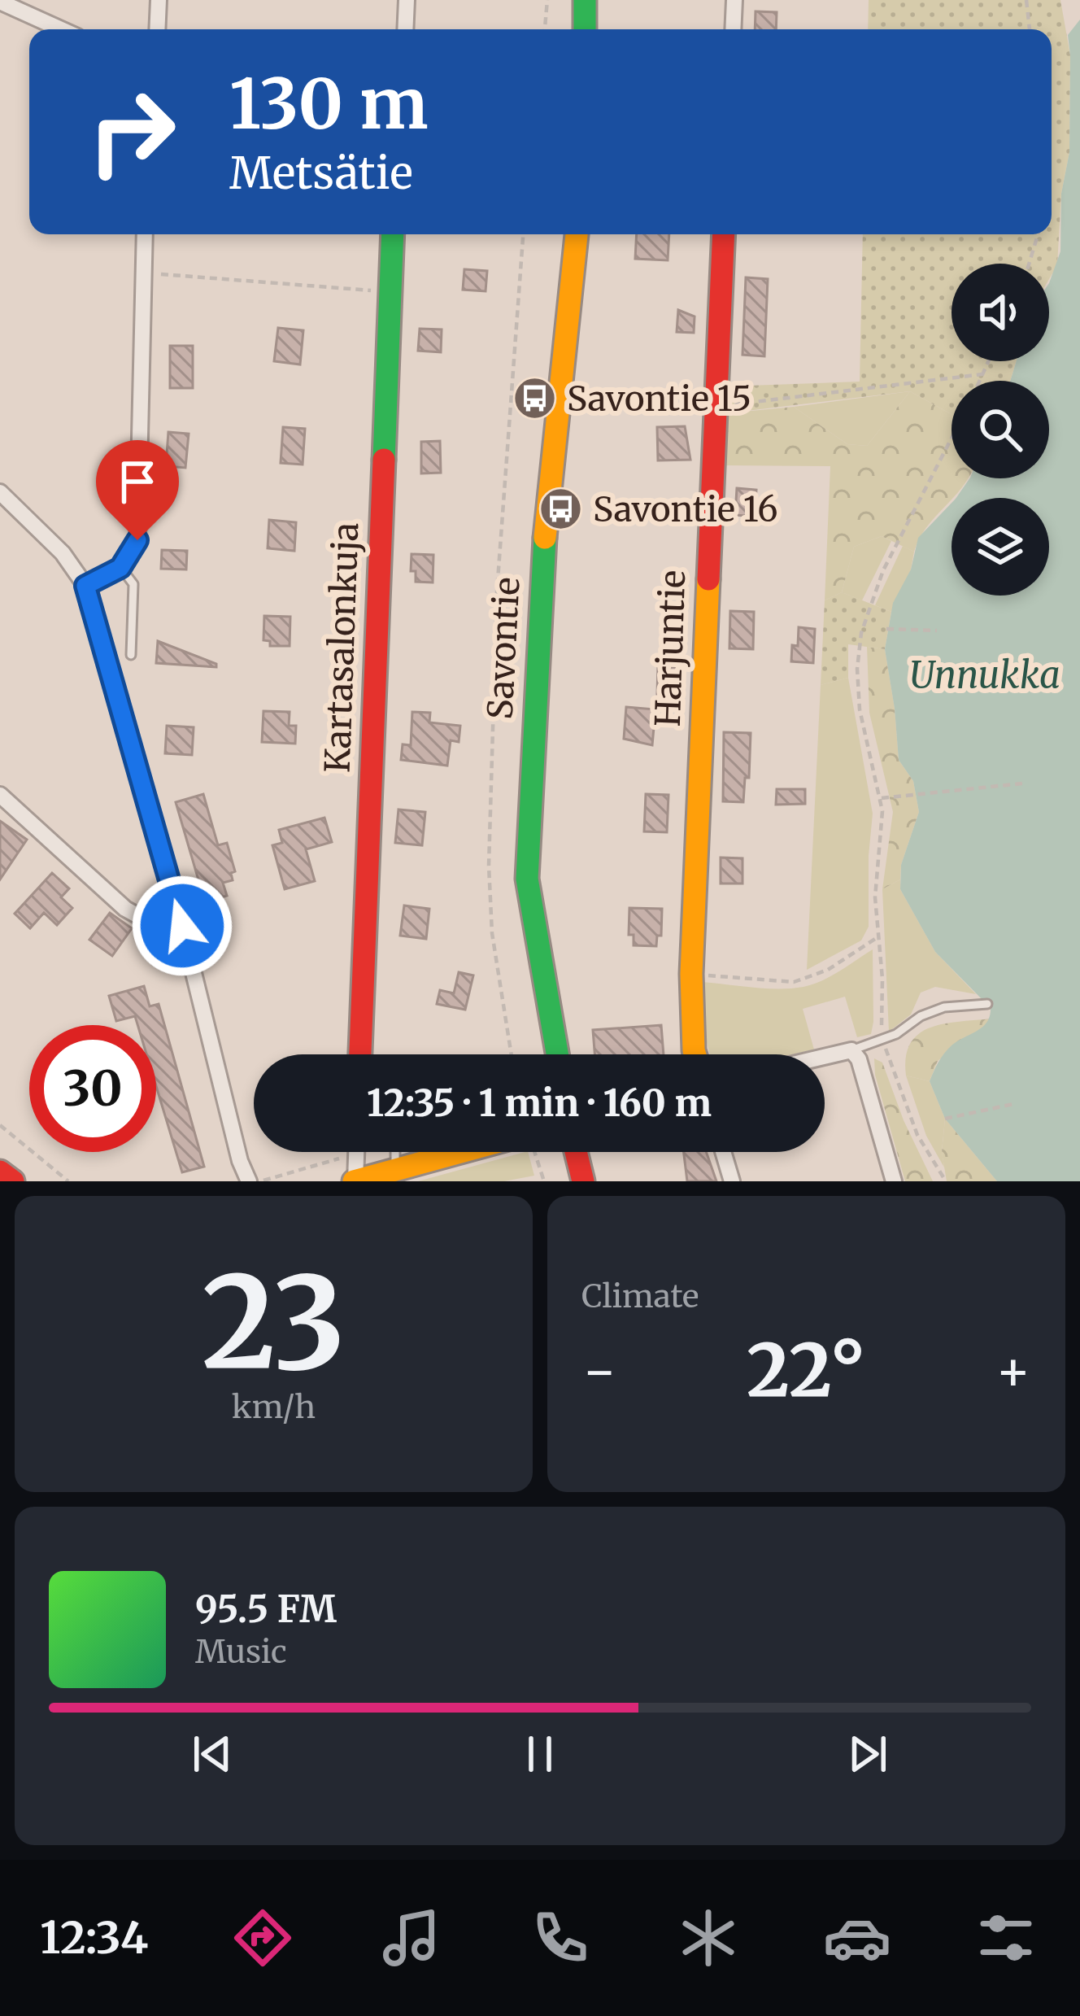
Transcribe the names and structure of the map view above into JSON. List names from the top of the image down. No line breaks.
{"streets":{"street":["Kartasalonkuja","Savontie","Harjuntie"]},"water":["Unnukka"],"places":{"bus stop":["Savontie 15","Savontie 16"]},"page":{"turn":["130 m","Metsätie"],"limit":"30","trip":"12:35 · 1 min · 160 m","tile":[["23","km/h"],"Climate"],"heat":["−","22°","+"],"song":["95.5 FM","Music"],"tabs":"12:34"}}
